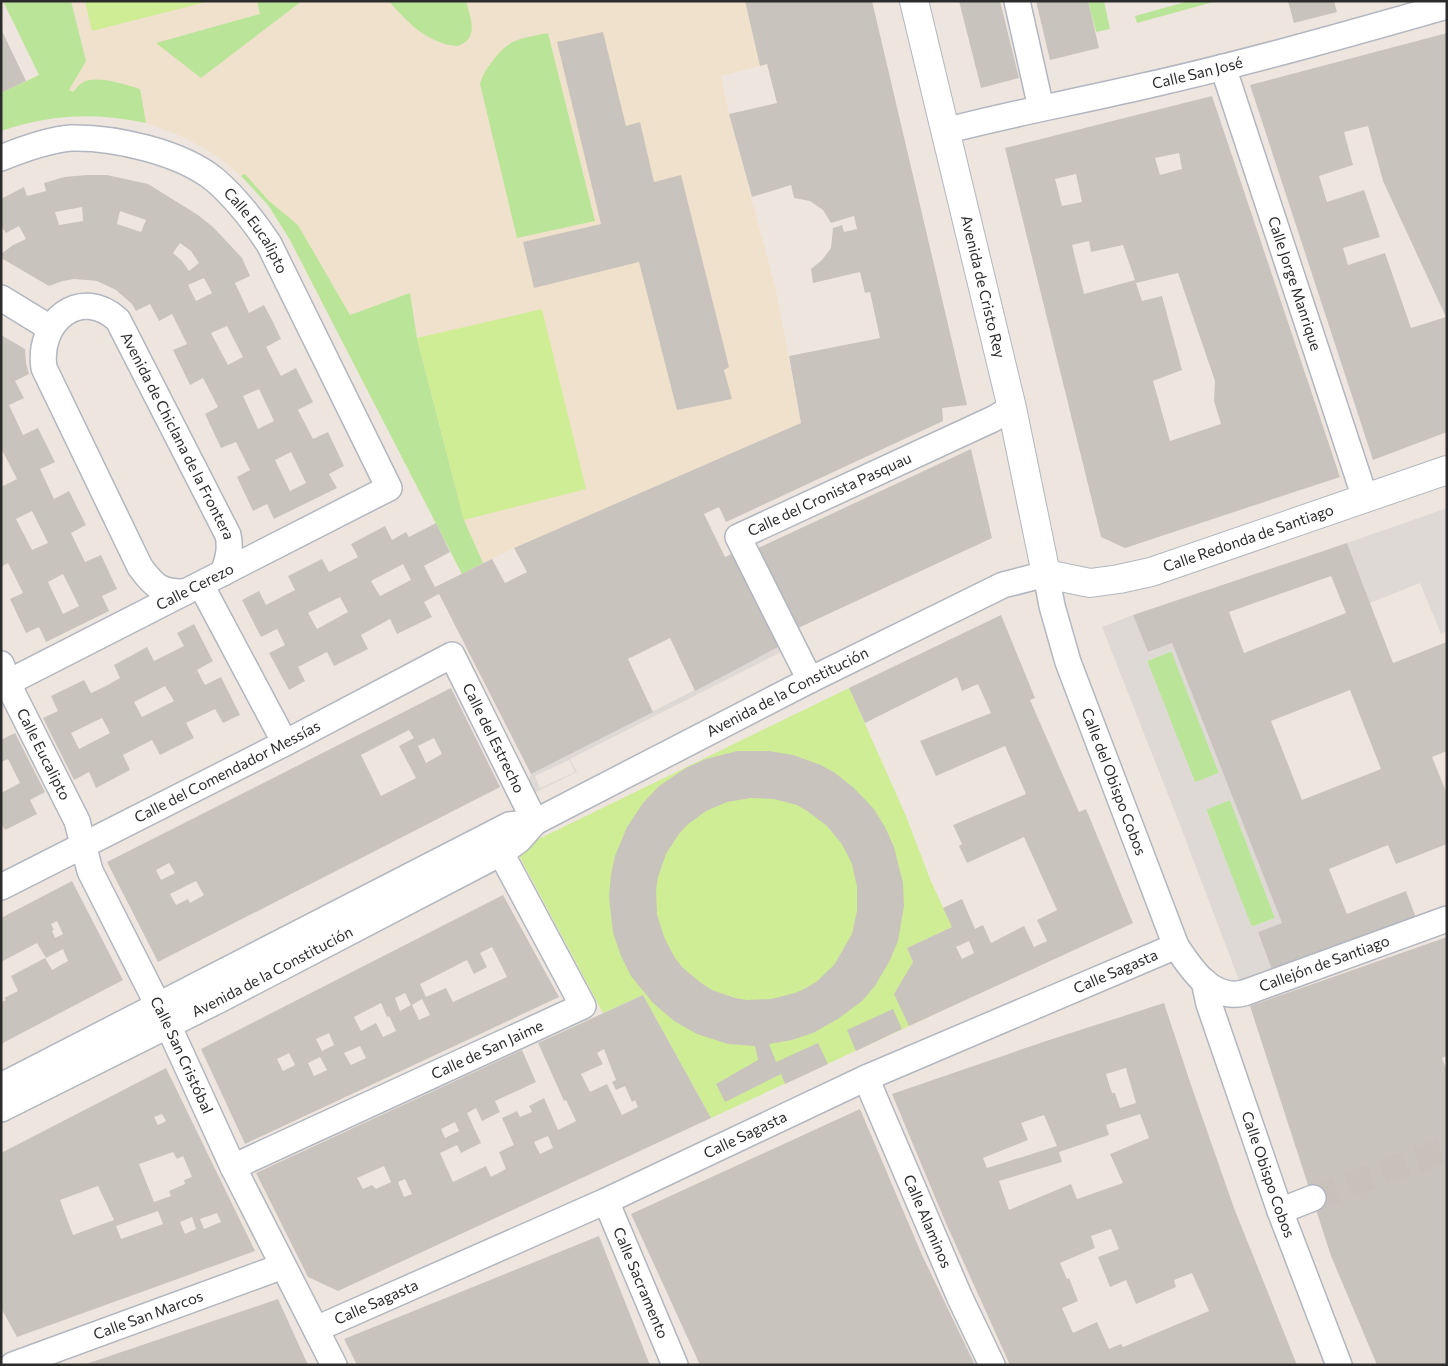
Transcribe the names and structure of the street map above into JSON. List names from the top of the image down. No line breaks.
{"streets":{"street":["Calle San José","Calle Eucalipto","Calle Jorge Manrique","Avenida de Cristo Rey","Avenida de Chiclana de la Frontera","Calle del Cronista Pasquau","Calle Redonda de Santiago","Calle Cerezo","Avenida de la Constitución","Calle del Estrecho","Calle del Comendador Messías","Calle del Obispo Cobos","Callejón de Santiago","Calle Sagasta","Calle de San Jaime","Calle San Cristóbal","Calle Obispo Cobos","Calle Alaminos","Calle Sacramento","Calle San Marcos"]},"crossings":[["Calle San José","Calle Jorge Manrique"],["Calle San José","Avenida de Cristo Rey"],["Calle Eucalipto","Calle Cerezo"],["Calle Eucalipto","Calle del Comendador Messías"],["Calle Eucalipto","Calle San Cristóbal"],["Calle Jorge Manrique","Calle Redonda de Santiago"],["Avenida de Cristo Rey","Calle del Cronista Pasquau"],["Avenida de Cristo Rey","Calle Redonda de Santiago"],["Avenida de Cristo Rey","Avenida de la Constitución"],["Avenida de Cristo Rey","Calle del Obispo Cobos"],["Avenida de Chiclana de la Frontera","Calle Cerezo"],["Calle del Cronista Pasquau","Avenida de la Constitución"],["Calle Redonda de Santiago","Avenida de la Constitución"],["Calle Redonda de Santiago","Calle del Obispo Cobos"],["Avenida de la Constitución","Calle del Estrecho"],["Avenida de la Constitución","Calle del Obispo Cobos"],["Avenida de la Constitución","Calle de San Jaime"],["Avenida de la Constitución","Calle San Cristóbal"],["Calle del Estrecho","Calle del Comendador Messías"],["Calle del Comendador Messías","Calle San Cristóbal"],["Calle del Obispo Cobos","Callejón de Santiago"],["Calle del Obispo Cobos","Calle Sagasta"],["Calle del Obispo Cobos","Calle Obispo Cobos"],["Callejón de Santiago","Calle Obispo Cobos"],["Calle Sagasta","Calle San Cristóbal"],["Calle Sagasta","Calle Alaminos"],["Calle Sagasta","Calle Sacramento"],["Calle de San Jaime","Calle San Cristóbal"],["Calle San Cristóbal","Calle San Marcos"]]}
